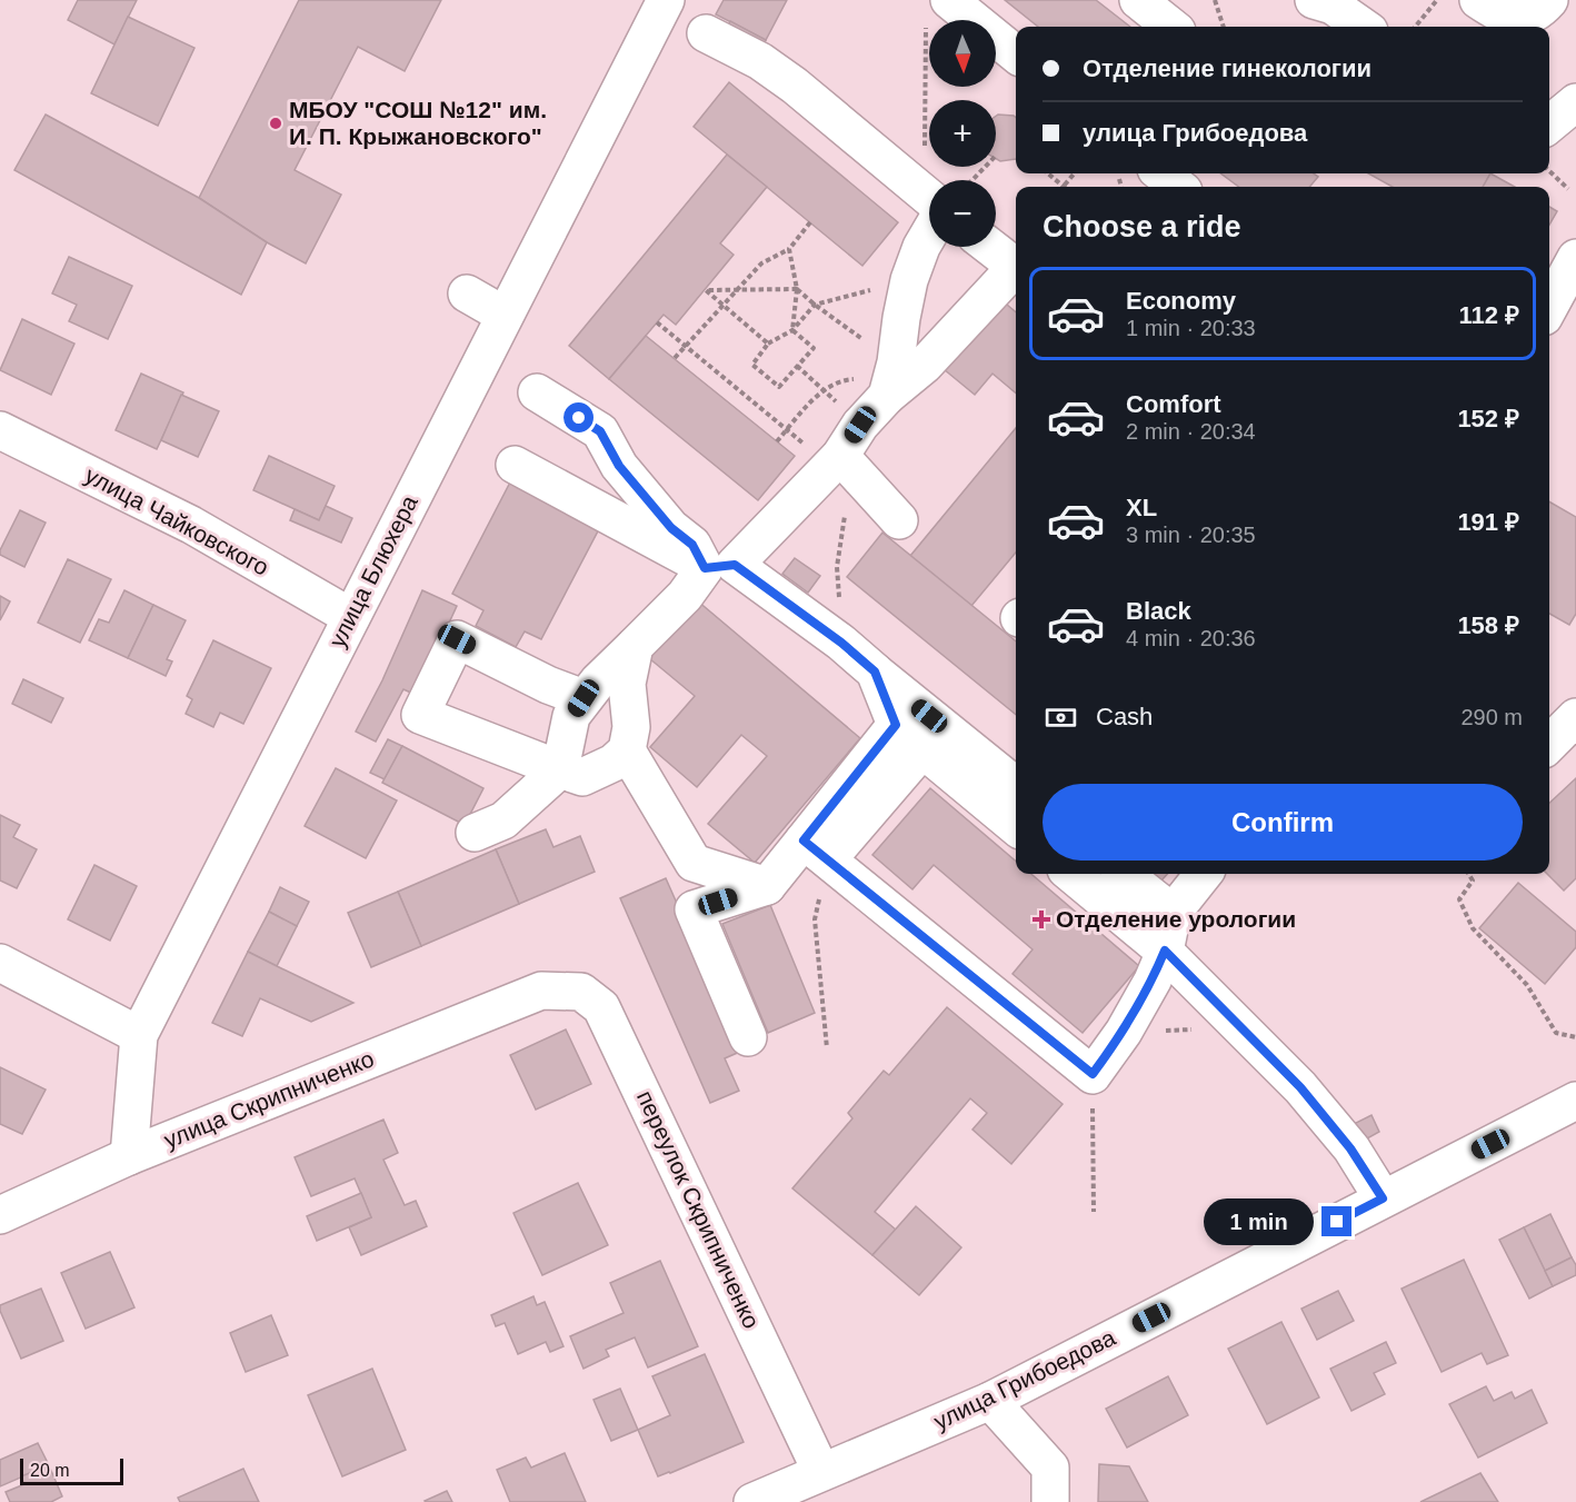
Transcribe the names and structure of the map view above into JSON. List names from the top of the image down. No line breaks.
{"streets":{"street":["улица Чайковского","улица Блюхера","улица Скрипниченко","переулок Скрипниченко","улица Грибоедова"]},"crossings":[["улица Чайковского","улица Блюхера"],["улица Блюхера","улица Скрипниченко"],["улица Скрипниченко","переулок Скрипниченко"],["переулок Скрипниченко","улица Грибоедова"]],"places":{"other":["МБОУ \"СОШ №12\" им. И. П. Крыжановского\""],"health":["Отделение урологии"]},"scale_bar":"20 m","north":"bottom","page":{"map_buttons":["+","−"],"banner":["Отделение гинекологии","улица Грибоедова"],"heading":"Choose a ride","list":[{"name":"Economy","note":"1 min · 20:33","value":"112 ₽"},{"name":"Comfort","note":"2 min · 20:34","value":"152 ₽"},{"name":"XL","note":"3 min · 20:35","value":"191 ₽"},{"name":"Black","note":"4 min · 20:36","value":"158 ₽"}],"pay":["Cash","290 m"],"buttons":"Confirm","bubble":"1 min","scale":"20 m"}}
